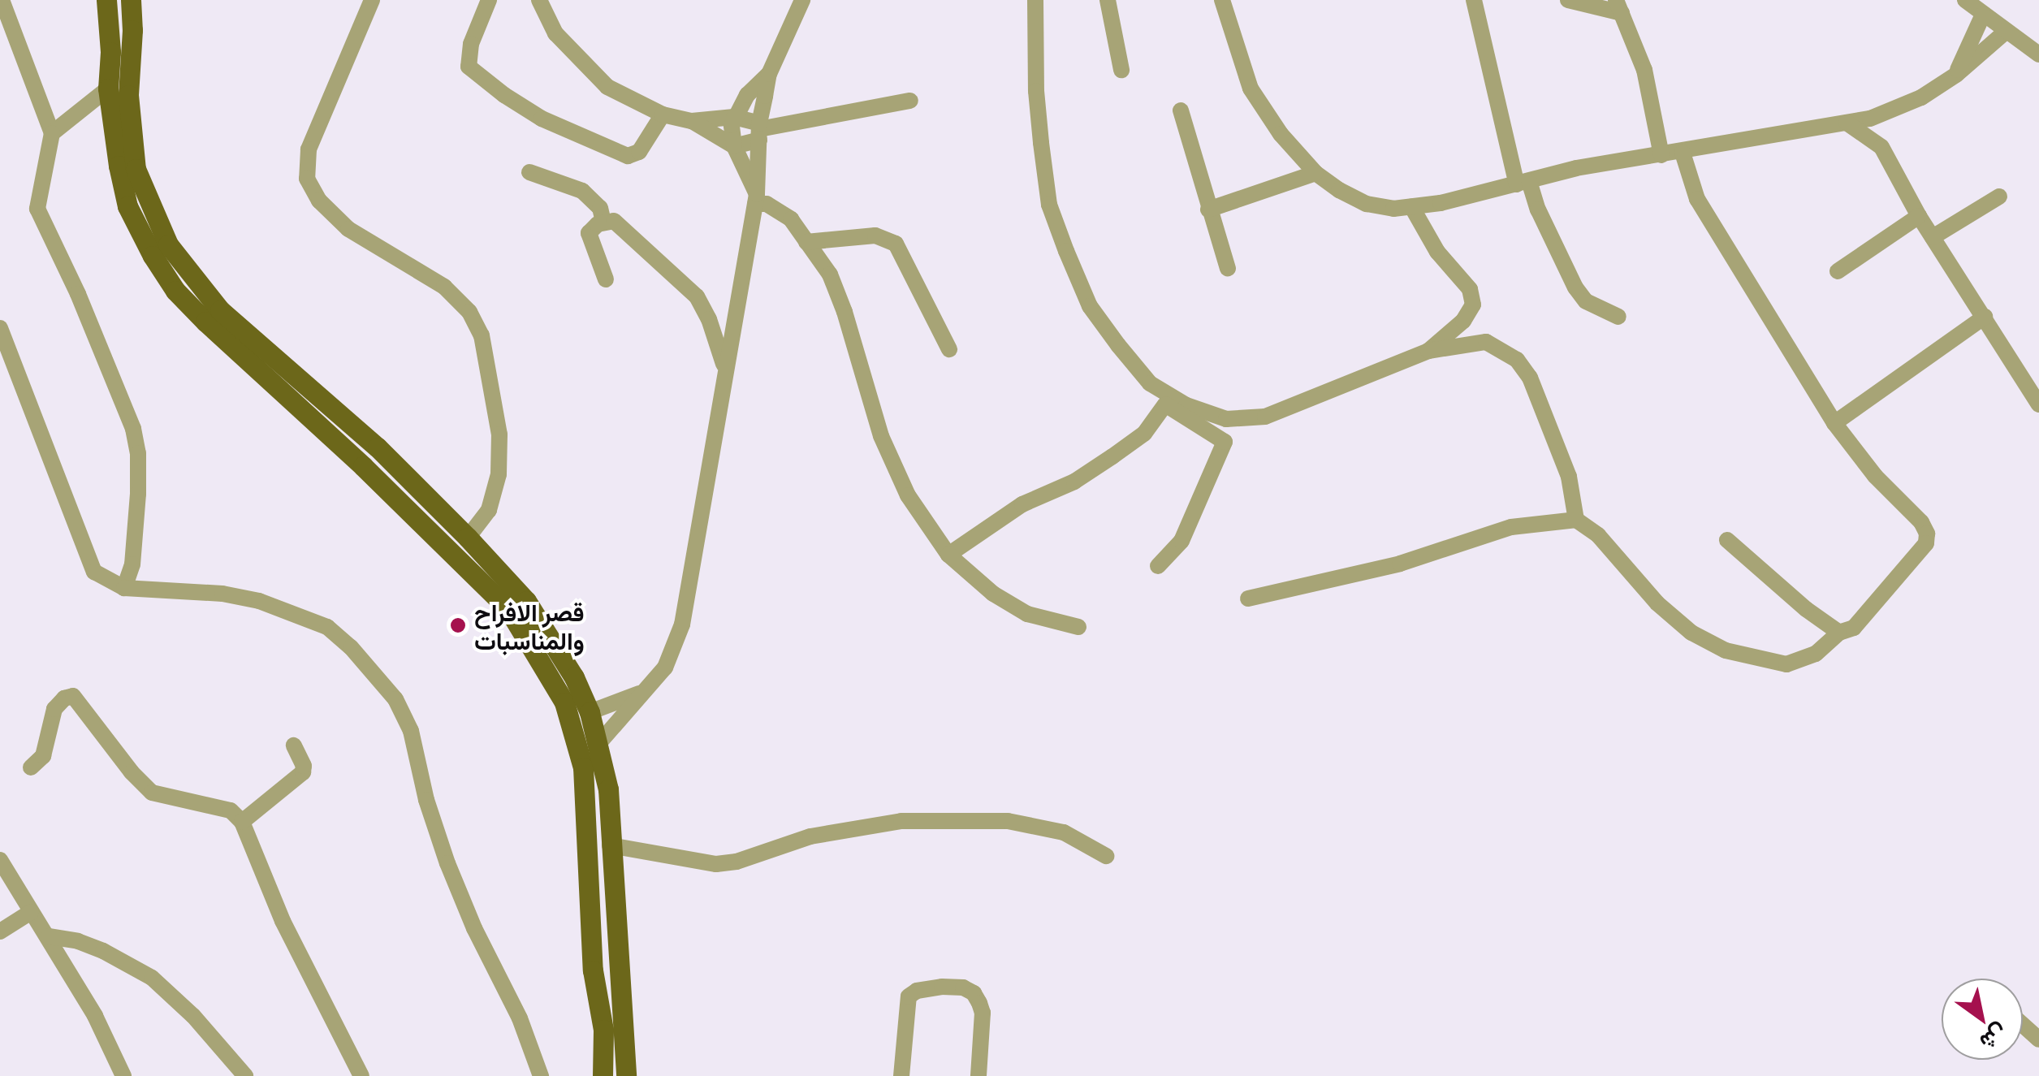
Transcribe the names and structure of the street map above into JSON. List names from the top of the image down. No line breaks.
{"places":["قصر الافراح والمناسبات"],"north":"bottom right"}
